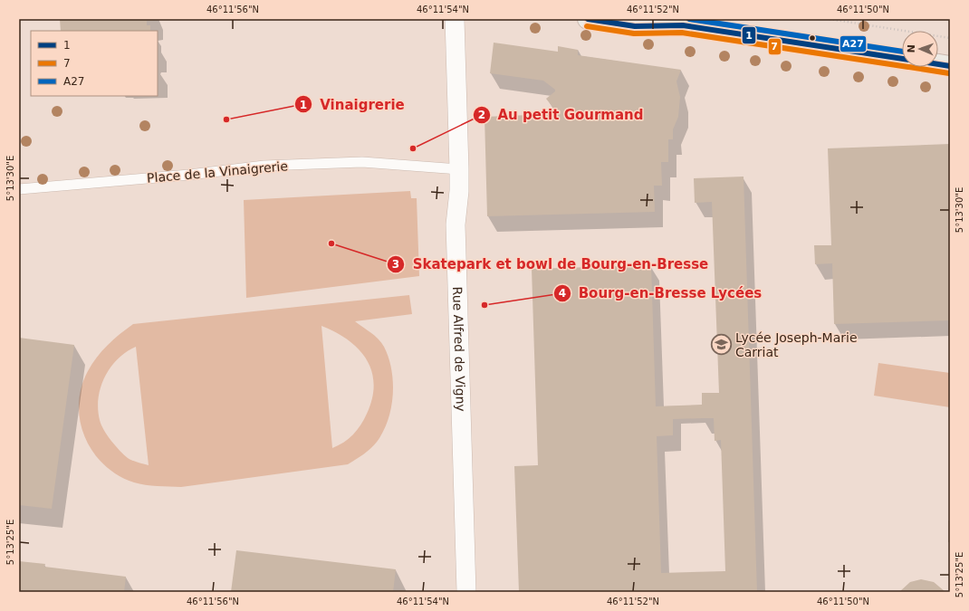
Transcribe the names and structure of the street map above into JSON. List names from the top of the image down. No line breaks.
{"streets":{"street":["Rue Alfred de Vigny"],"lane":["Place de la Vinaigrerie"]},"crossings":[["Place de la Vinaigrerie","Rue Alfred de Vigny"]],"places":{"other":["Vinaigrerie","Au petit Gourmand","Skatepark et bowl de Bourg-en-Bresse","Bourg-en-Bresse Lycées"],"school or university":["Lycée Joseph-Marie Carriat"]},"lines":["transit line 1","transit line A27","transit line 7"],"legend":["1","7","A27"],"north":"left","coordinates":["46°11'56\"N","46°11'54\"N","46°11'52\"N","46°11'50\"N","5°13'30\"E","5°13'25\"E"]}
